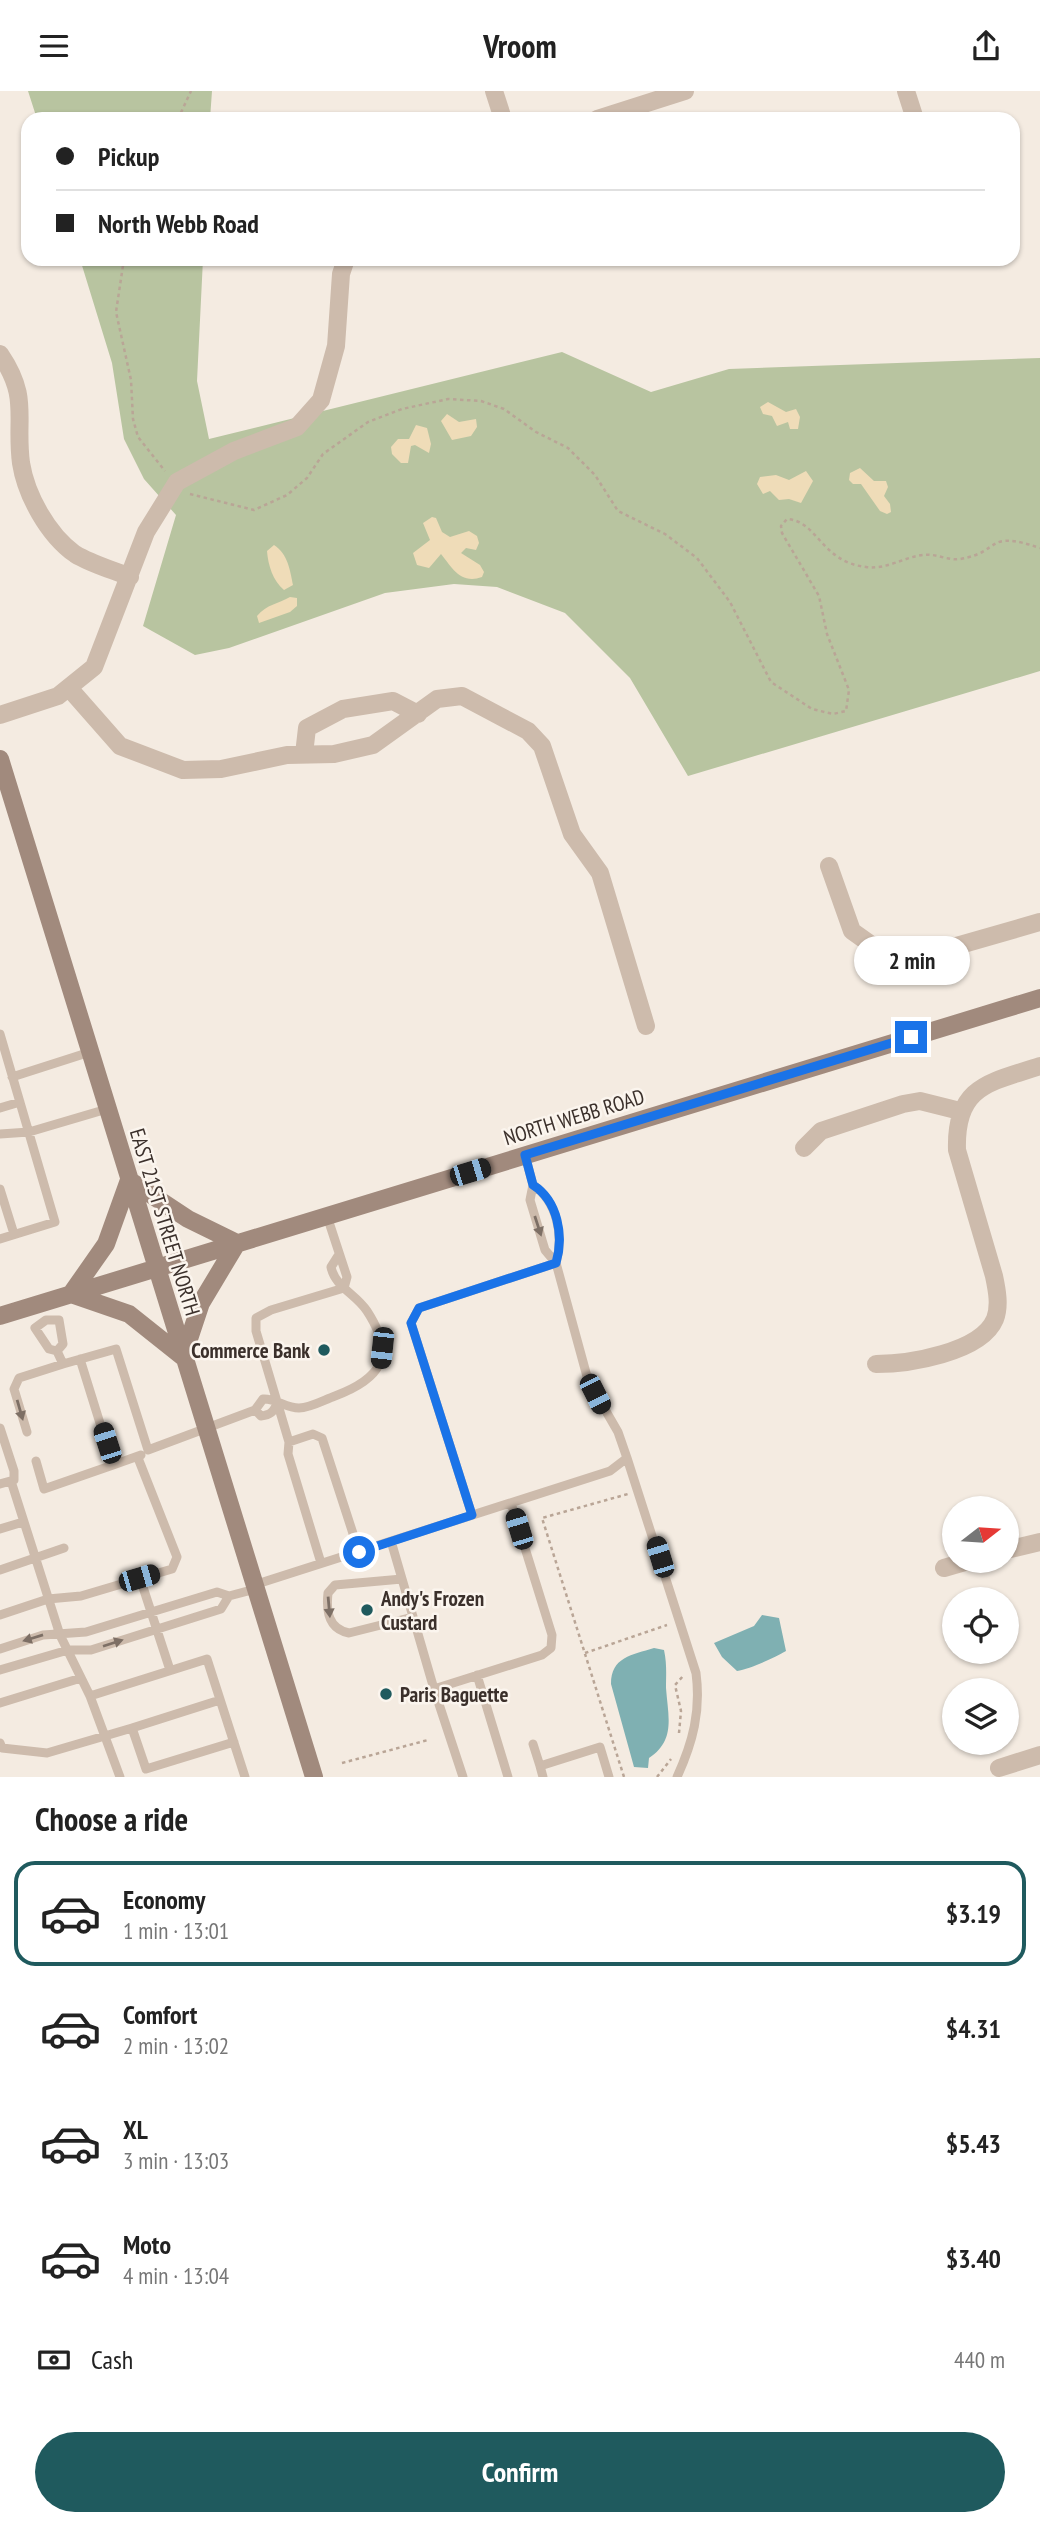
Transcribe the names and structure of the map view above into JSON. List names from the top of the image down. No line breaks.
{"streets":{"main road":["NORTH WEBB ROAD","EAST 21ST STREET NORTH"]},"crossings":[["NORTH WEBB ROAD","EAST 21ST STREET NORTH"]],"places":["Commerce Bank","Andy's Frozen Custard","Paris Baguette"],"north":"right","page":{"header":"Vroom","banner":["Pickup","North Webb Road"],"bubble":"2 min","heading":"Choose a ride","list":[{"name":"Economy","note":"1 min · 13:01","value":"$3.19"},{"name":"Comfort","note":"2 min · 13:02","value":"$4.31"},{"name":"XL","note":"3 min · 13:03","value":"$5.43"},{"name":"Moto","note":"4 min · 13:04","value":"$3.40"}],"pay":["Cash","440 m"],"buttons":"Confirm"}}
